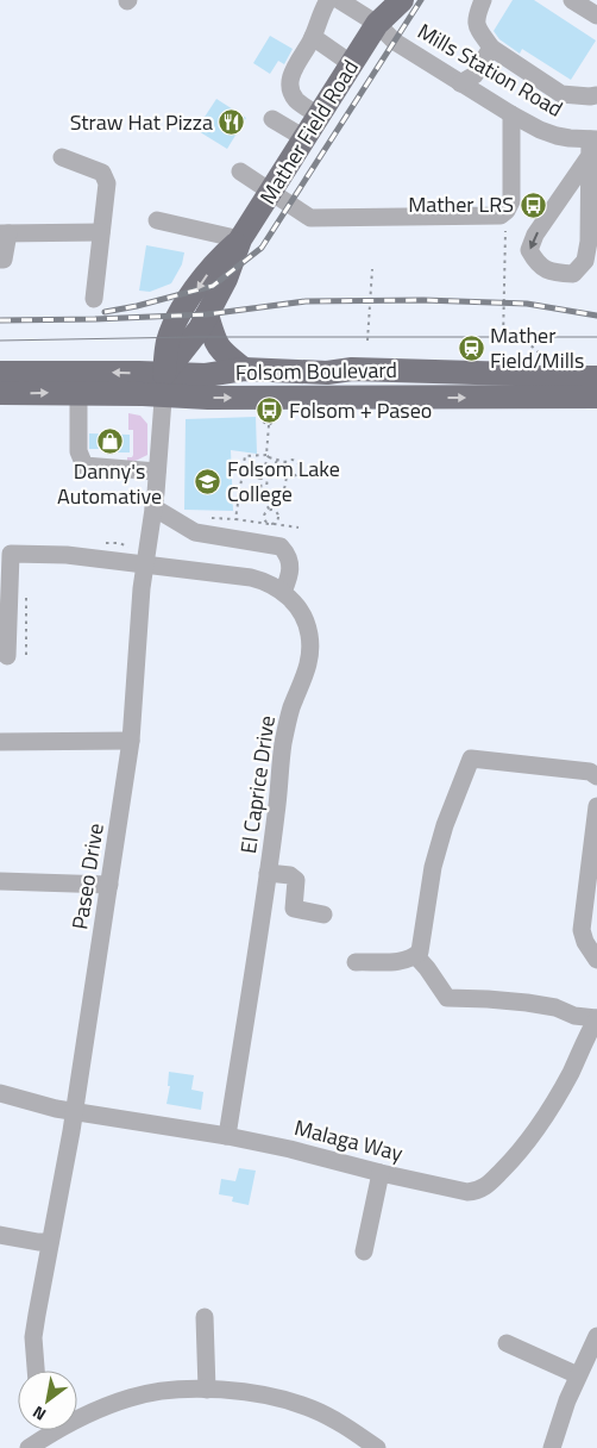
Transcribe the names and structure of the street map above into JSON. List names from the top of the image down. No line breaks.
{"streets":{"main road":["Mather Field Road","Folsom Boulevard"],"street":["Mills Station Road","El Caprice Drive","Paseo Drive","Malaga Way"]},"crossings":[["Mills Station Road","Mather Field Road"],["Mather Field Road","Folsom Boulevard"],["Mather Field Road","Paseo Drive"],["Folsom Boulevard","Paseo Drive"],["El Caprice Drive","Paseo Drive"],["El Caprice Drive","Malaga Way"],["Paseo Drive","Malaga Way"]],"places":{"restaurant":["Straw Hat Pizza"],"bus stop":["Mather LRS","Folsom + Paseo"],"station":["Mather Field/Mills"],"shop":["Danny's Automative"],"school or university":["Folsom Lake College"]},"north":"bottom left"}
